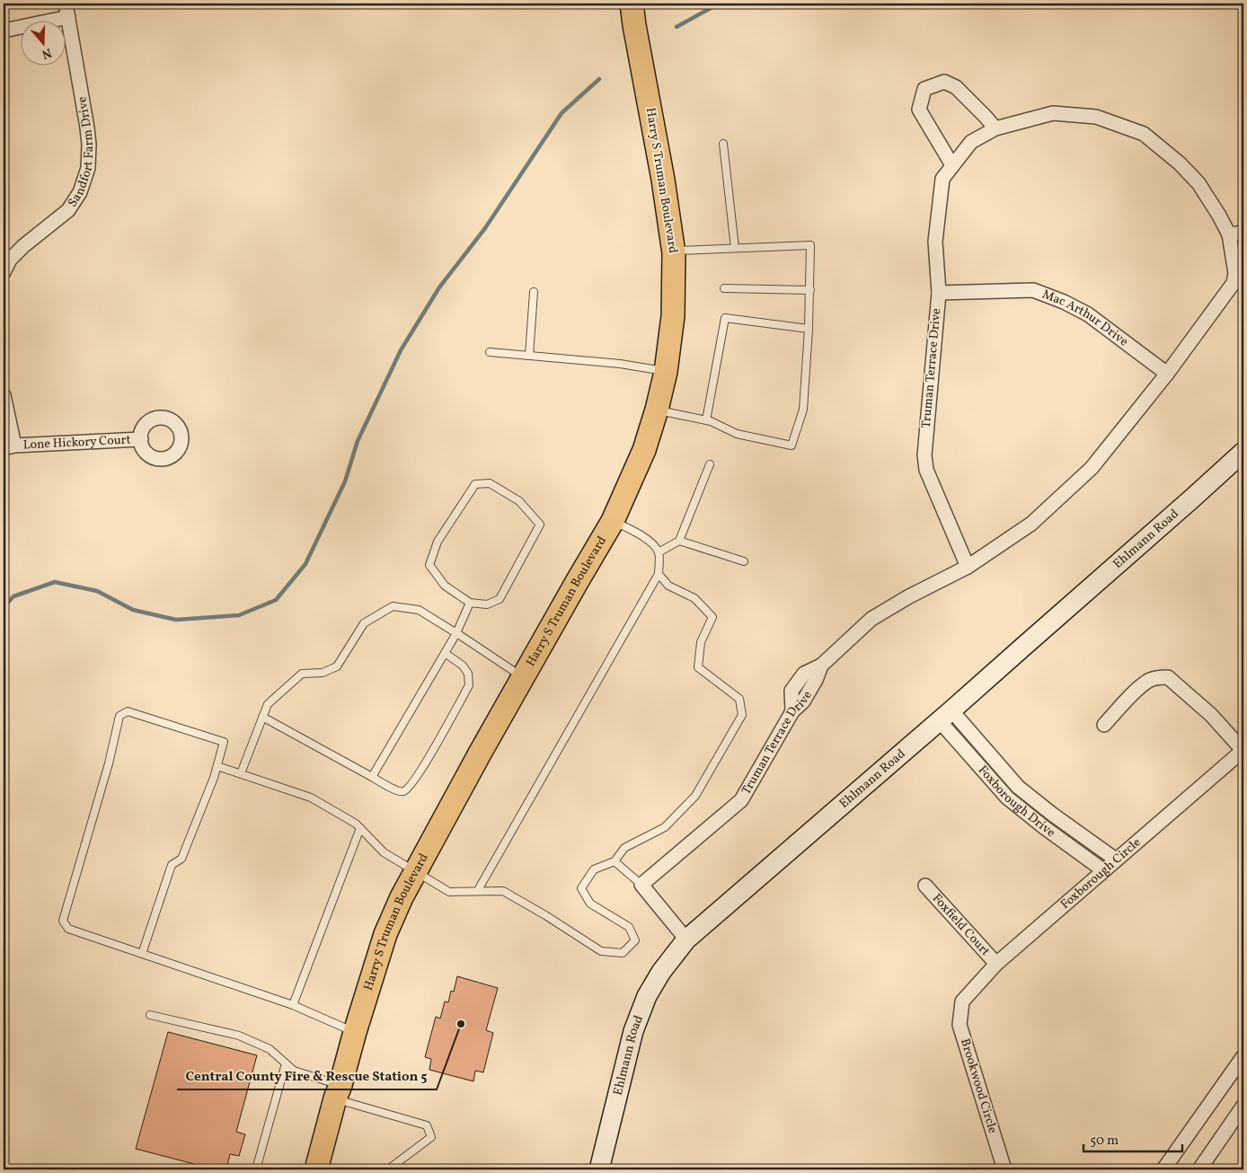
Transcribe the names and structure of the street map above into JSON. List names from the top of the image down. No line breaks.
{"streets":{"main road":["Harry S Truman Boulevard"],"street":["Sandfort Farm Drive","Mac Arthur Drive","Truman Terrace Drive","Lone Hickory Court","Ehlmann Road","Foxborough Drive","Foxborough Circle","Foxfield Court","Brookwood Circle"]},"crossings":[["Mac Arthur Drive","Truman Terrace Drive"],["Ehlmann Road","Foxborough Drive"],["Foxborough Drive","Foxborough Circle"],["Foxborough Circle","Foxfield Court"],["Foxborough Circle","Brookwood Circle"]],"places":["Central County Fire & Rescue Station 5"],"scale_bar":"50 m","north":"bottom"}
